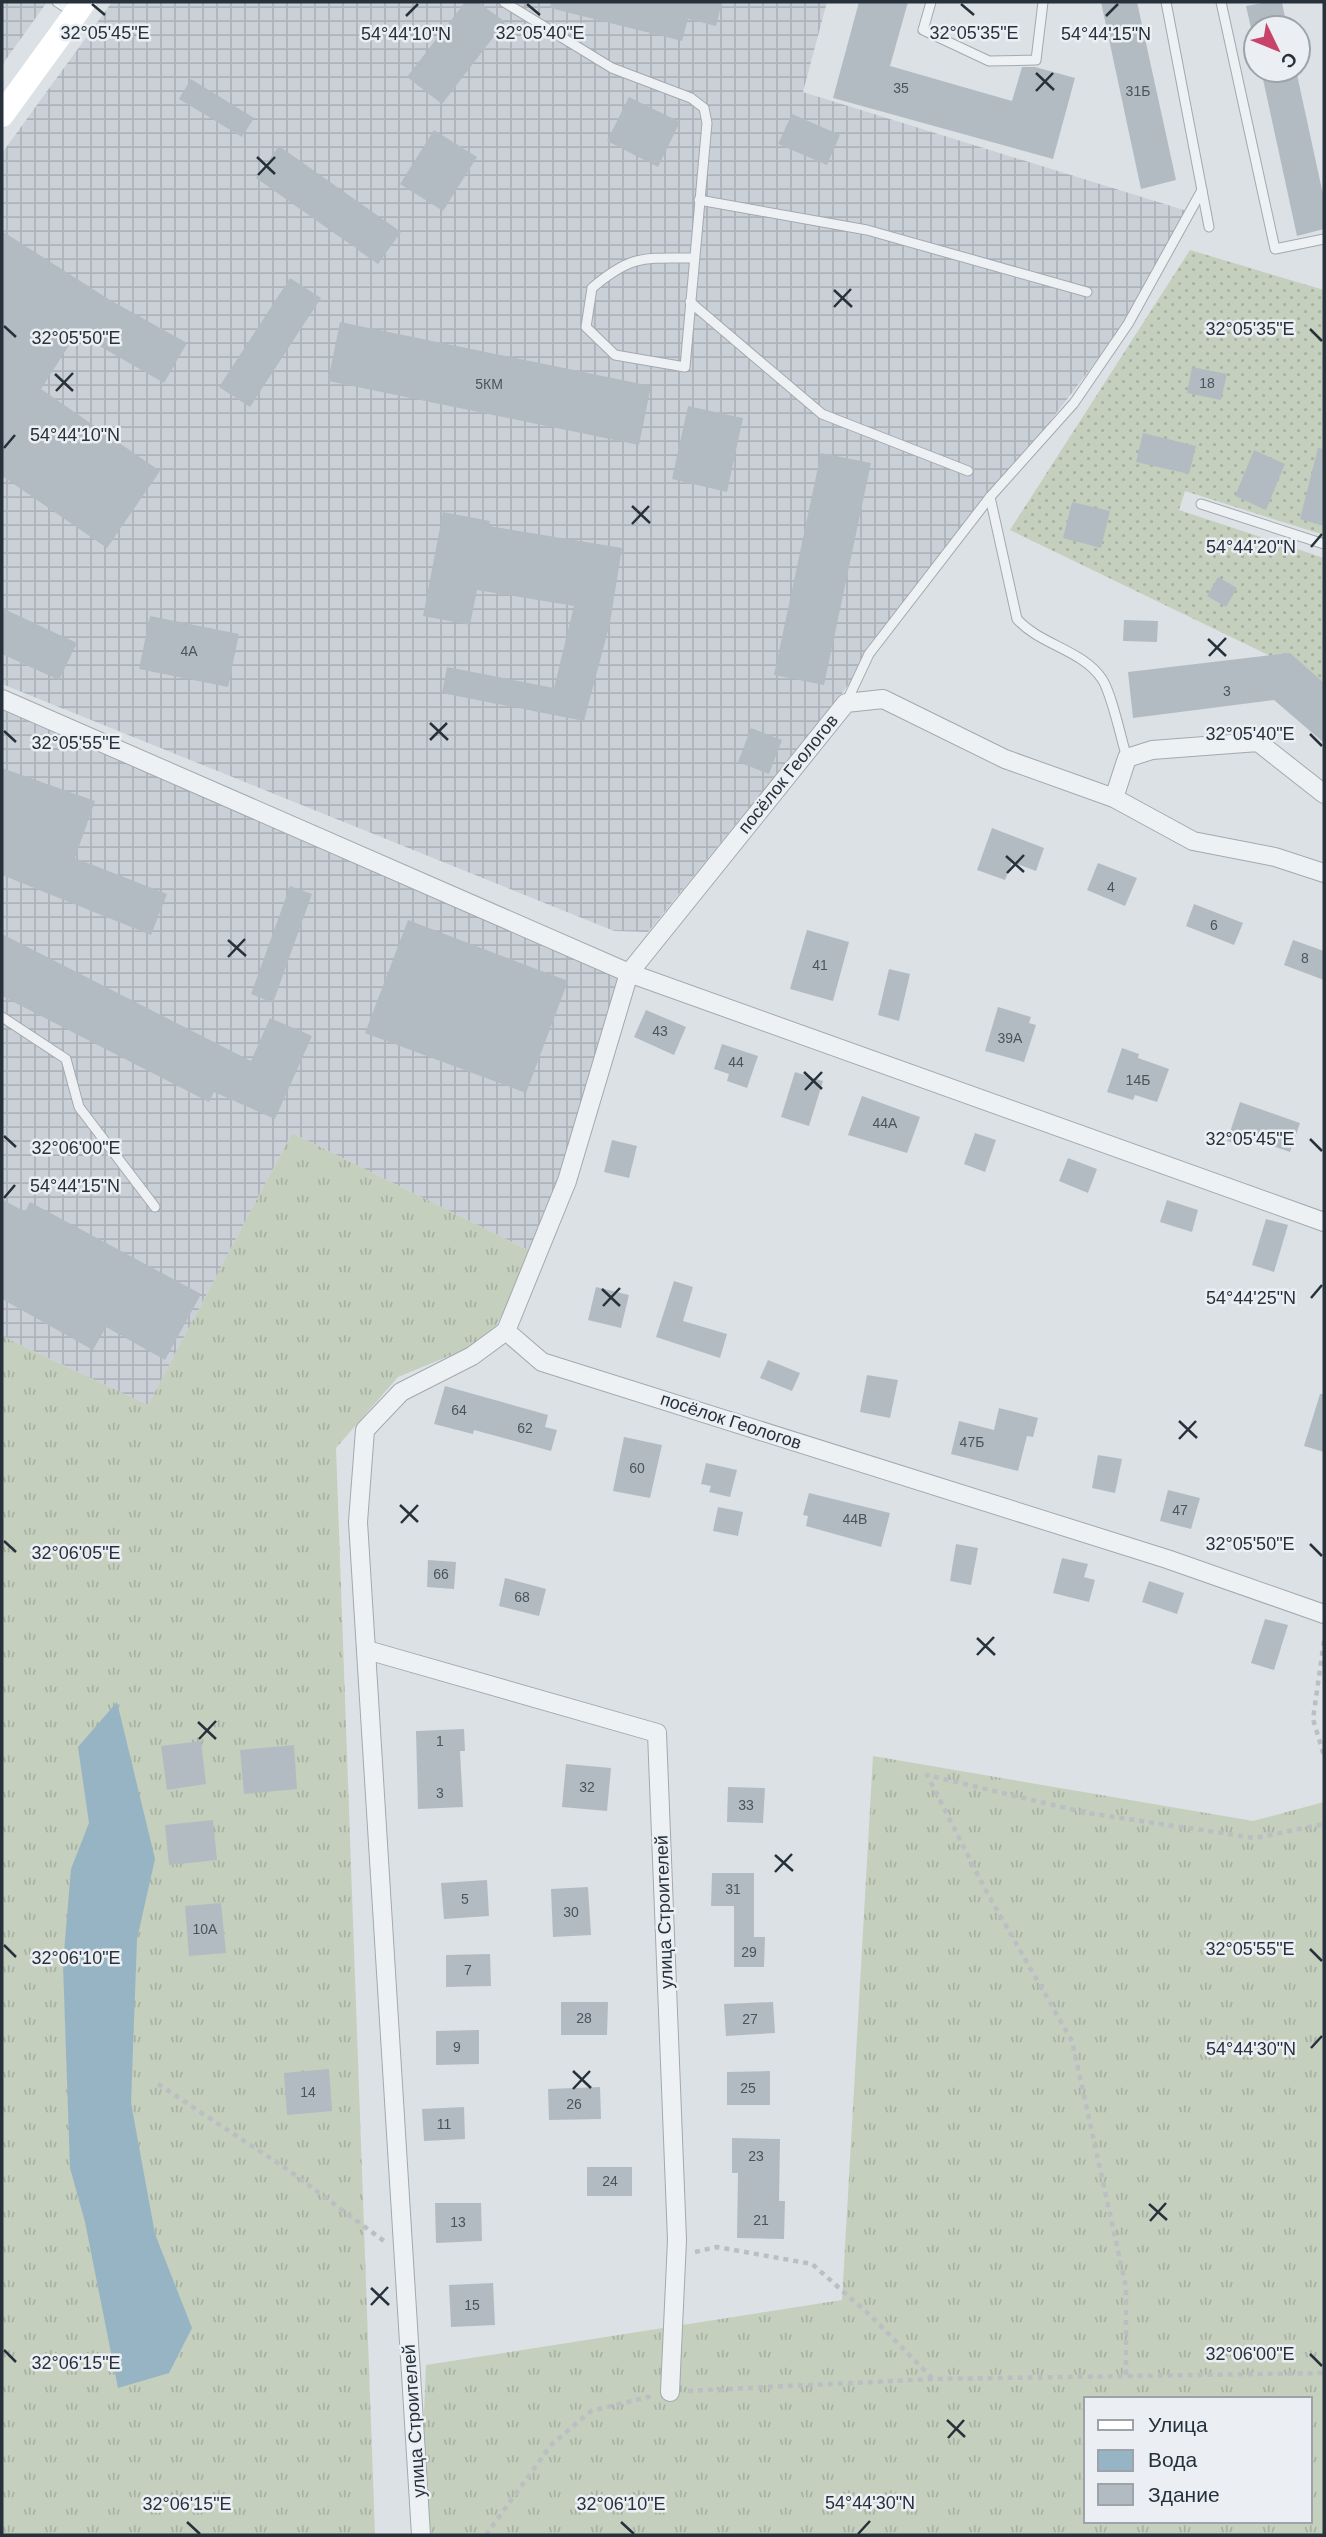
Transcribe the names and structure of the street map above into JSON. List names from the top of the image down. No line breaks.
{"streets":{"street":["посёлок Геологов","улица Строителей"]},"crossings":[["посёлок Геологов","улица Строителей"]],"house_numbers":["35","31Б","18","5КМ","4А","3","4","6","8","41","43","39А","44","14Б","44А","64","62","47Б","60","47","44В","66","68","1","32","3","33","31","5","30","10А","29","7","28","27","9","25","14","26","11","23","24","21","13","15"],"legend":["Улица","Вода","Здание"],"north":"bottom right","coordinates":["32°05'35\"E","32°05'45\"E","32°05'40\"E","54°44'10\"N","54°44'15\"N","32°05'50\"E","54°44'20\"N","32°05'55\"E","32°06'00\"E","54°44'25\"N","32°06'05\"E","32°06'10\"E","54°44'30\"N","32°06'15\"E"]}
